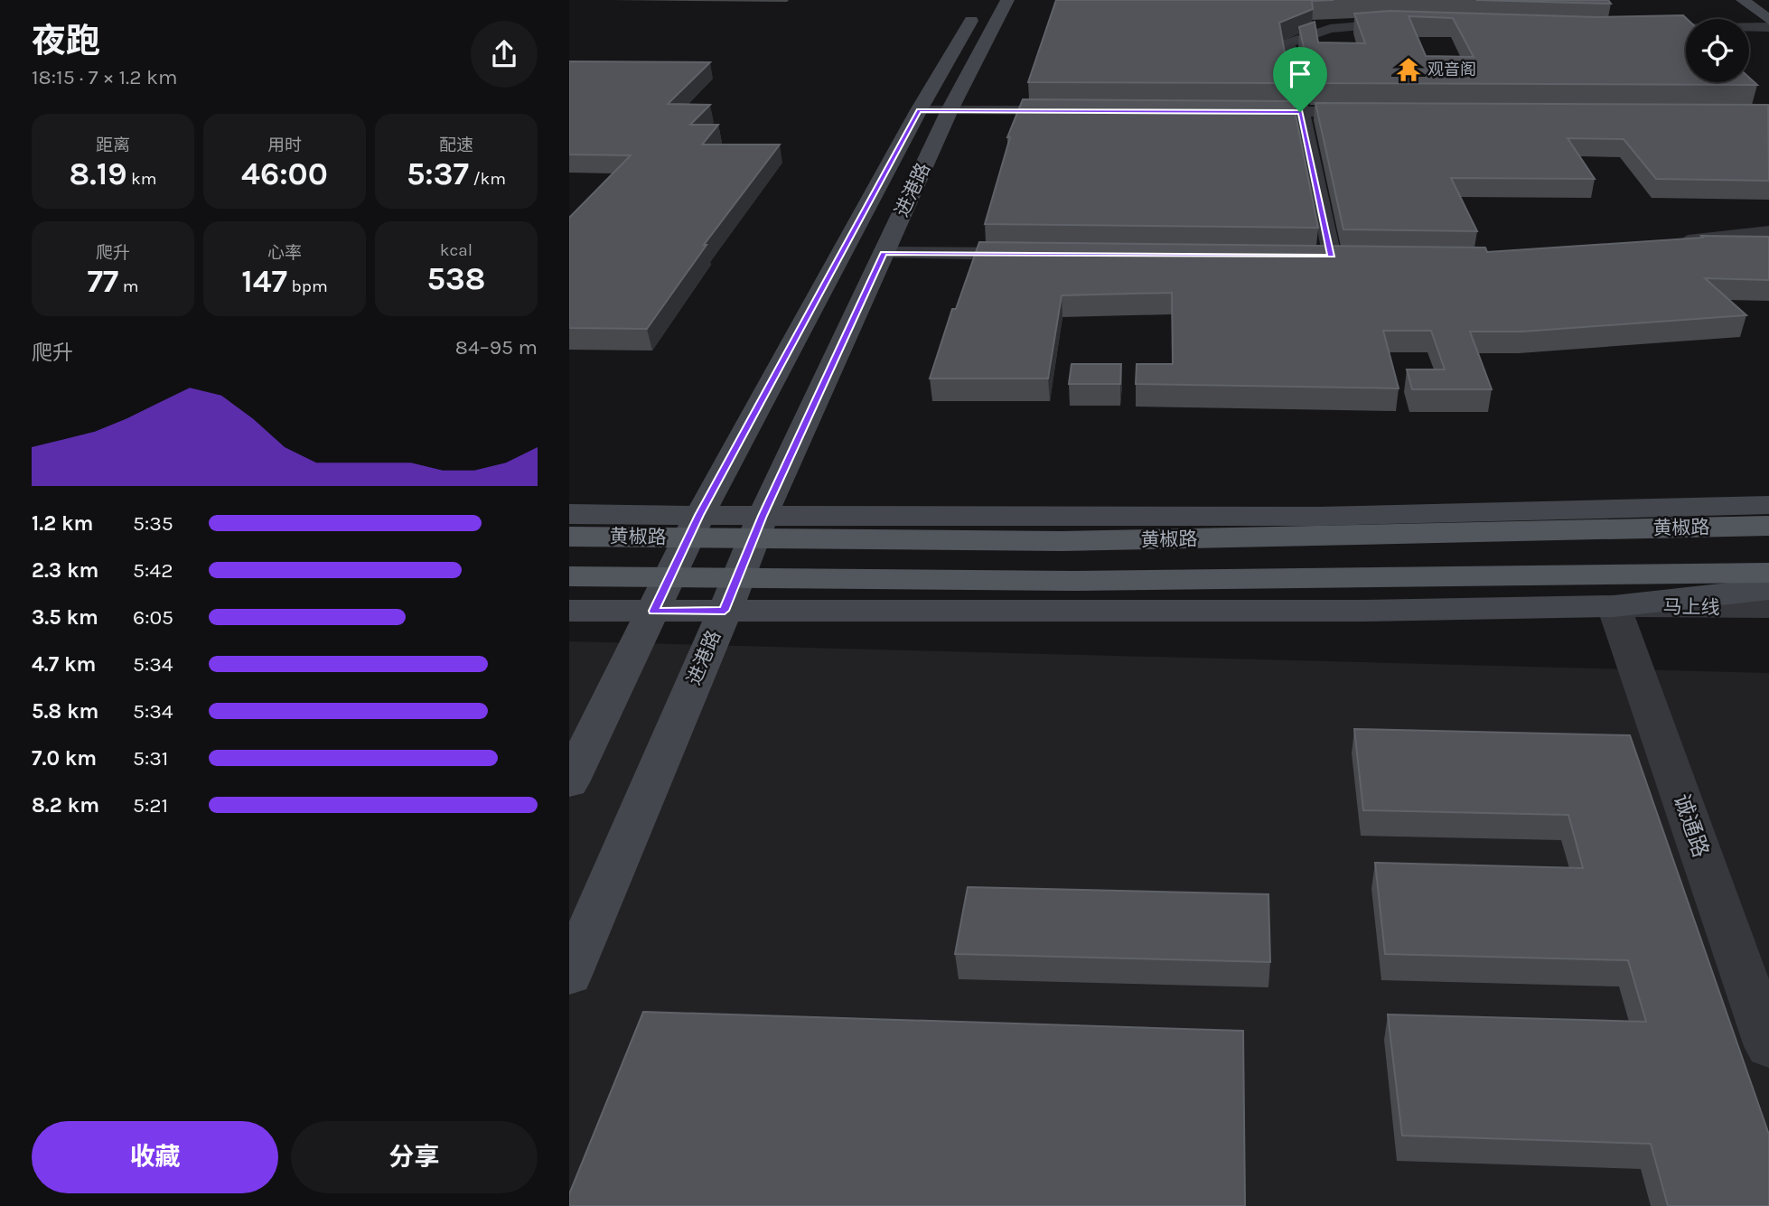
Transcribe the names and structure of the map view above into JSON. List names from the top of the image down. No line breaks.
{"streets":{"main road":["进港路","黄椒路"],"street":["马上线","诚通路"]},"crossings":[["进港路","黄椒路"],["马上线","诚通路"]],"places":{"temple":["观音阁"]},"page":{"heading":["夜跑","18:15 · 7 × 1.2 km"],"stats":[["距离","8.19 km"],["用时","46:00"],["配速","5:37 /km"],["爬升","77 m"],["心率","147 bpm"],["kcal","538"]],"chart":["爬升","84–95 m"],"list":[{"name":"1.2 km","note":"5:35"},{"name":"2.3 km","note":"5:42"},{"name":"3.5 km","note":"6:05"},{"name":"4.7 km","note":"5:34"},{"name":"5.8 km","note":"5:34"},{"name":"7.0 km","note":"5:31"},{"name":"8.2 km","note":"5:21"}],"buttons":["收藏","分享"]}}
